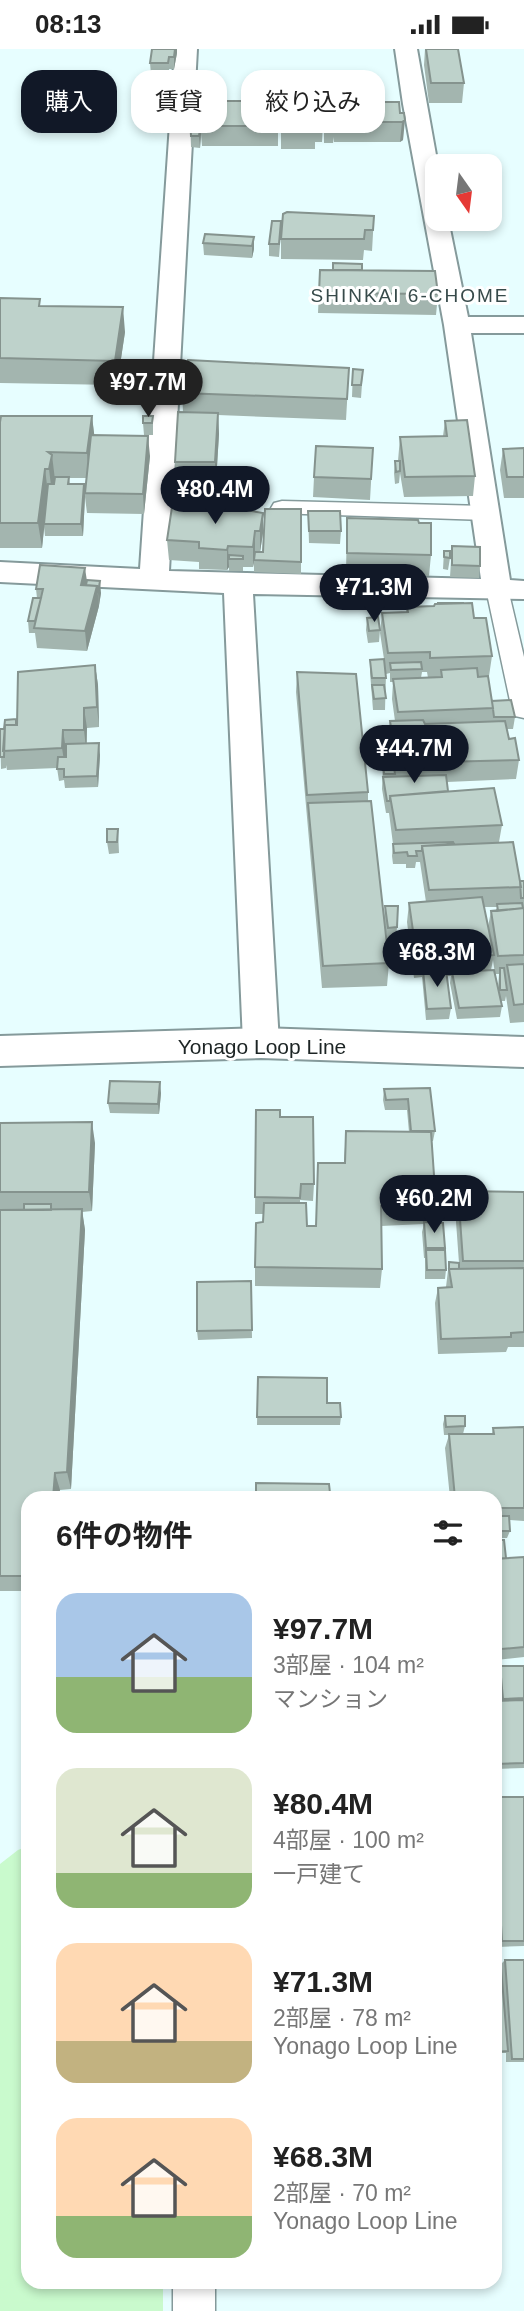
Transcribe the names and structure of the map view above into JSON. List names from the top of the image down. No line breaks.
{"streets":{"street":["Yonago Loop Line"]},"districts":["SHINKAI 6-CHOME"],"north":"bottom","page":{"status":"08:13","chip":["購入","賃貸","絞り込み"],"price":["¥97.7M","¥80.4M","¥71.3M","¥44.7M","¥68.3M","¥60.2M"],"heading":"6件の物件","list":[{"name":"¥97.7M","note":"3部屋 · 104 m² · マンション"},{"name":"¥80.4M","note":"4部屋 · 100 m² · 一戸建て"},{"name":"¥71.3M","note":"2部屋 · 78 m² · Yonago Loop Line"},{"name":"¥68.3M","note":"2部屋 · 70 m² · Yonago Loop Line"}]}}
